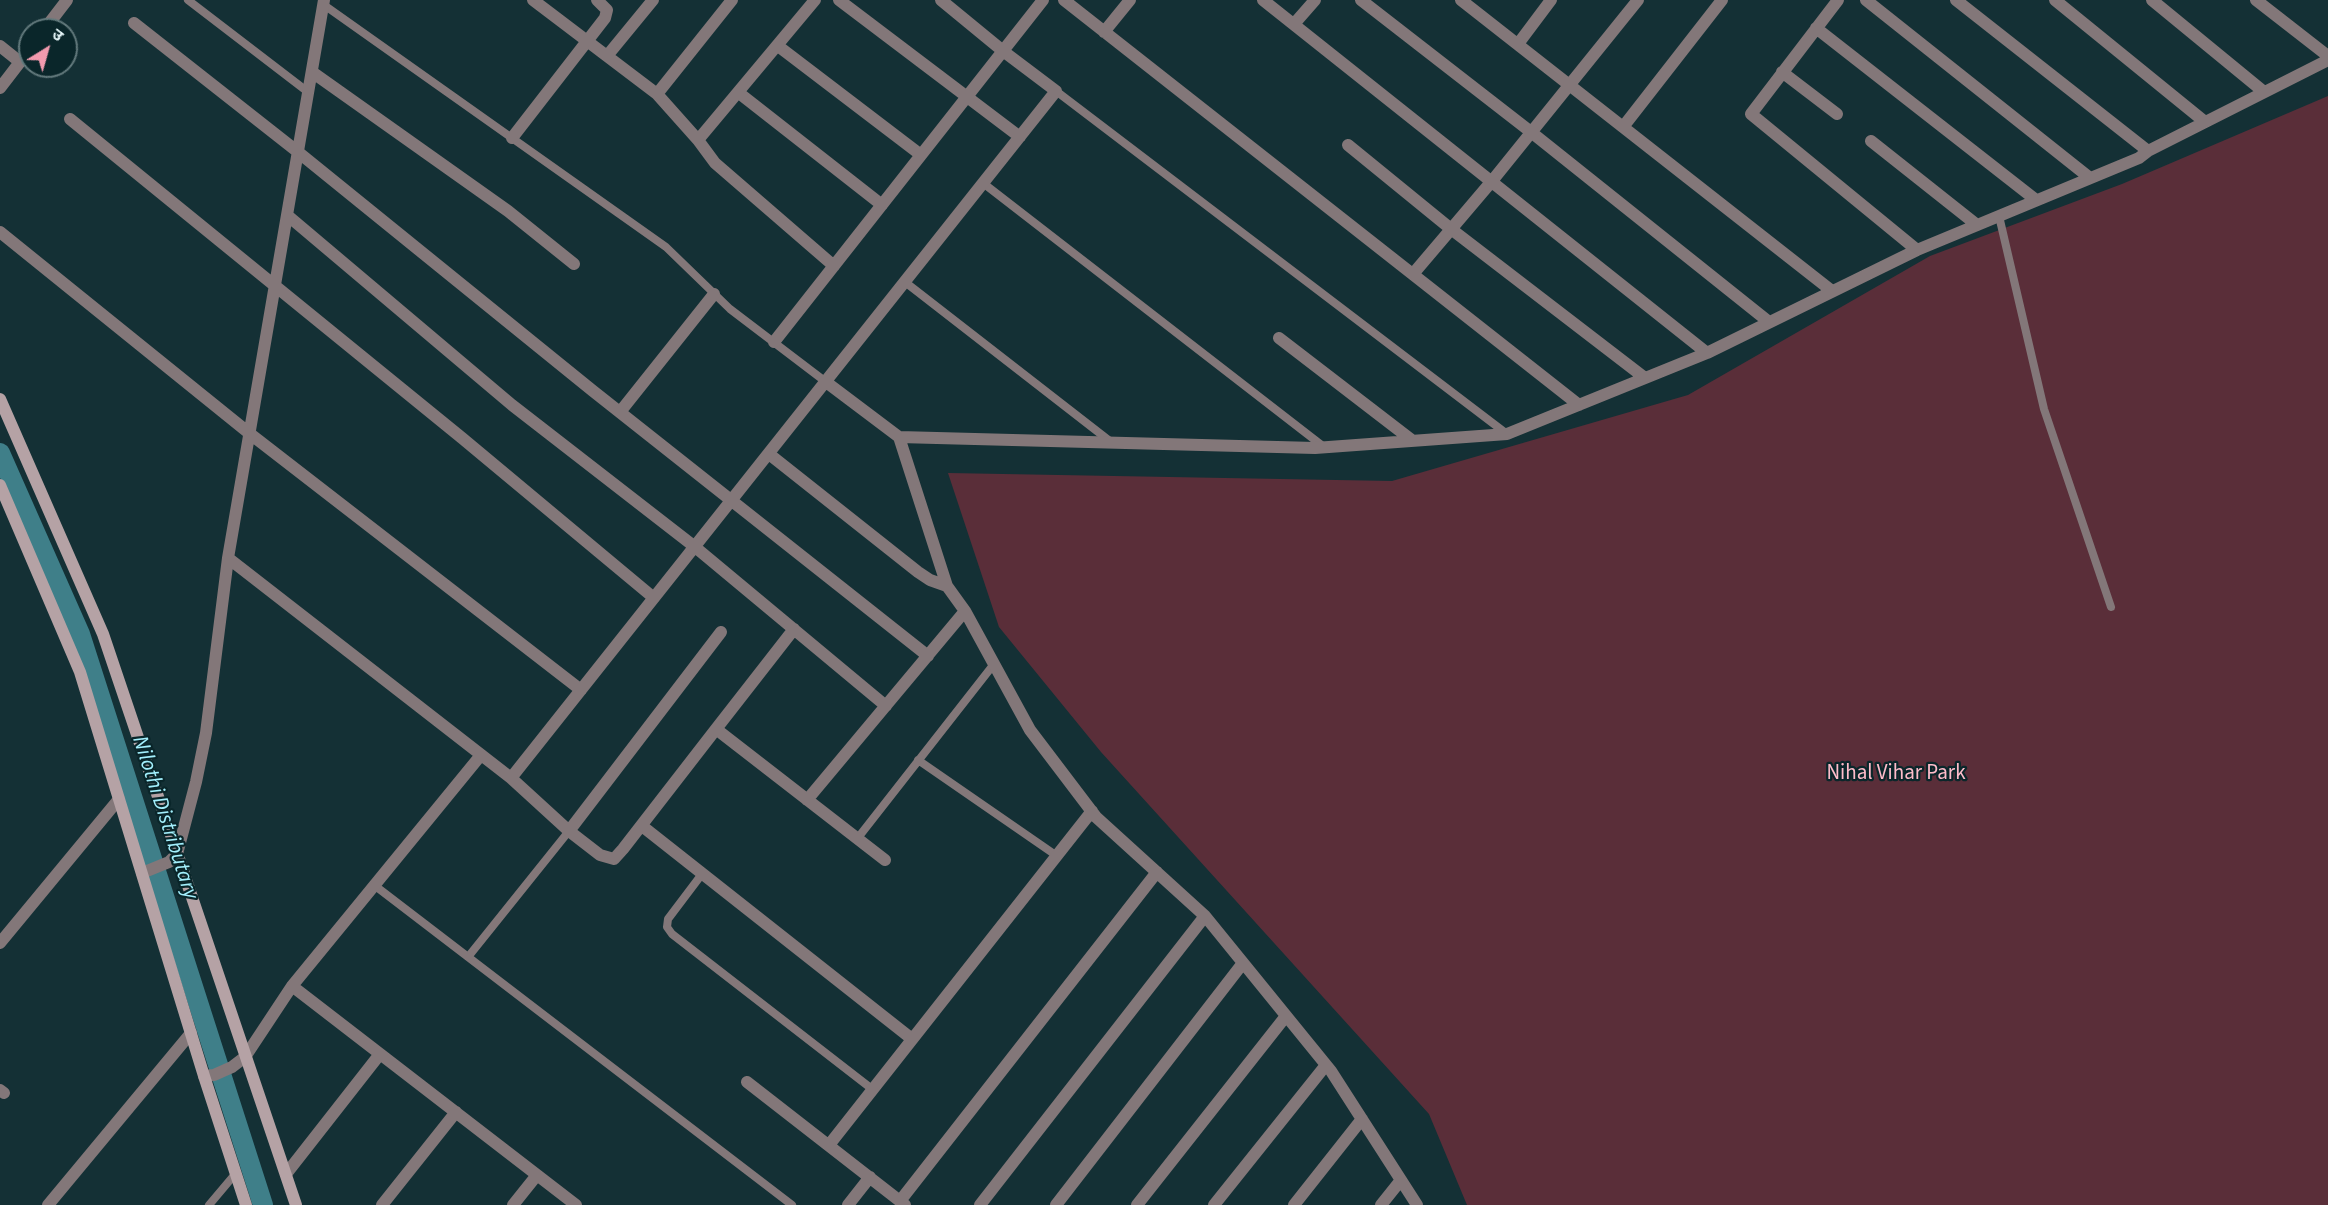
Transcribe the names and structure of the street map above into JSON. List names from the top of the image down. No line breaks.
{"water":["Nilothi Distributary"],"parks":["Nihal Vihar Park"],"north":"top right"}
